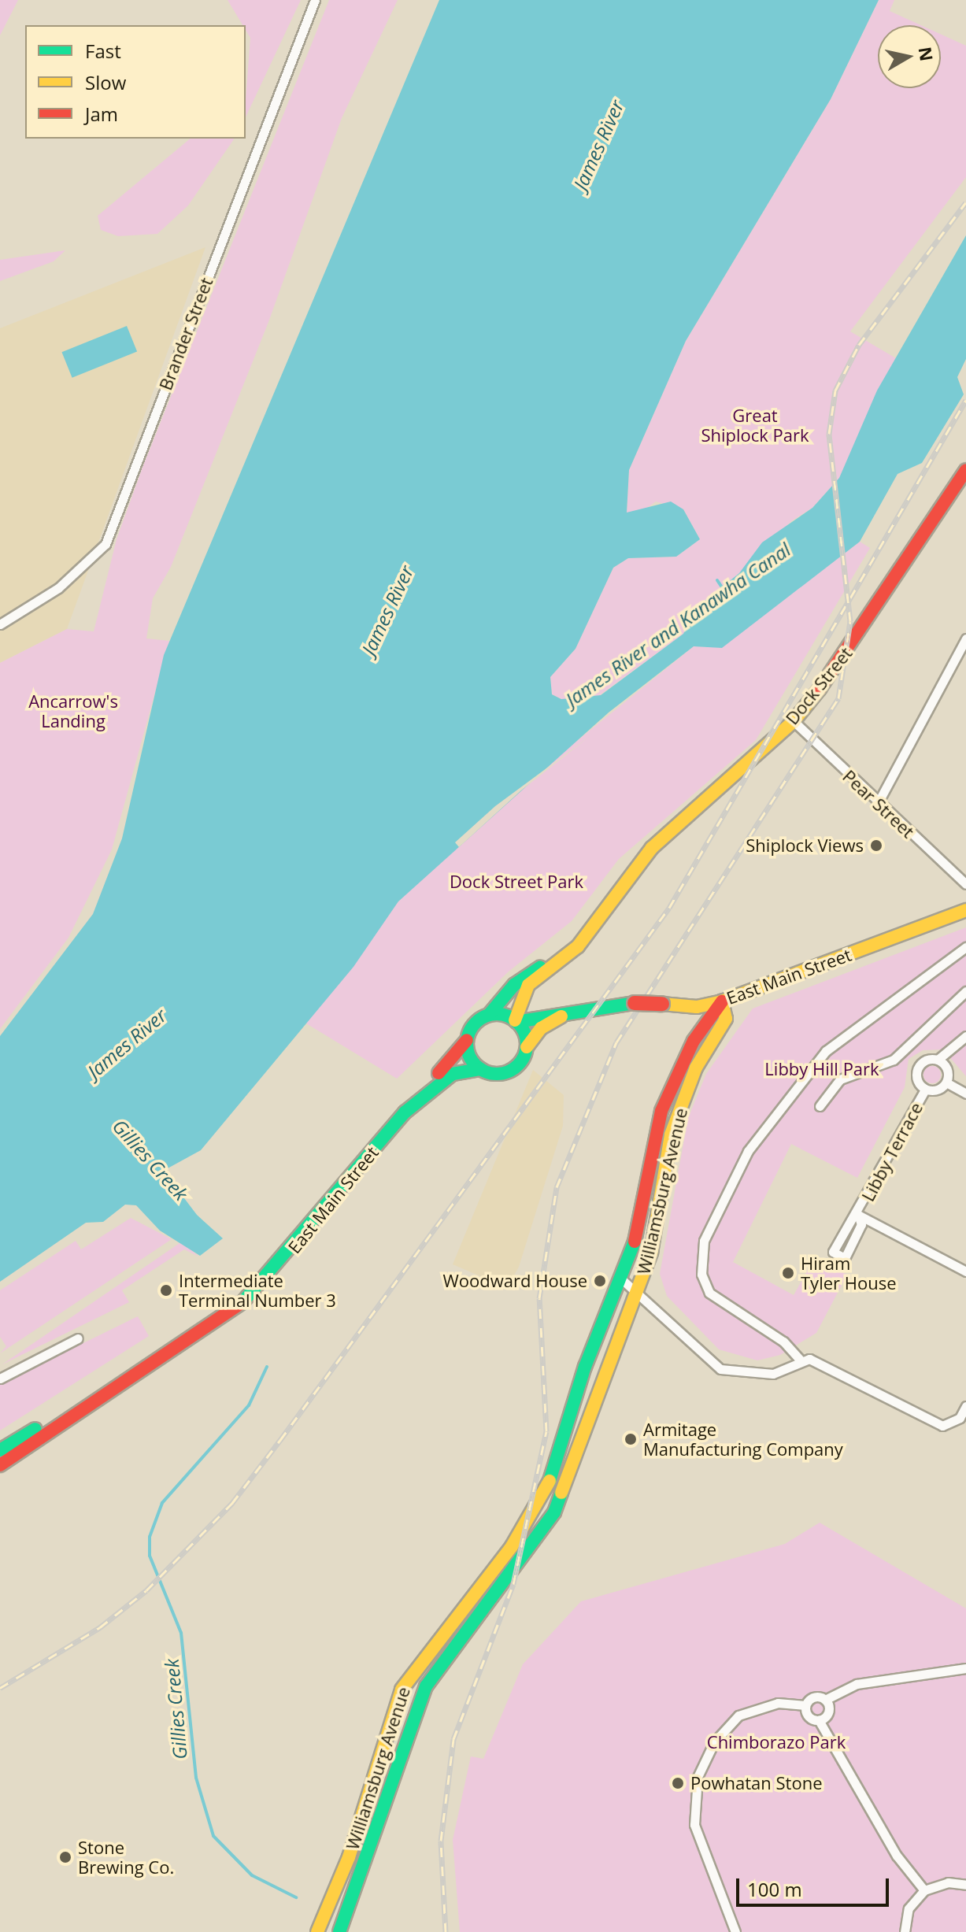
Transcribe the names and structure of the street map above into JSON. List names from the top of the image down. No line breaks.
{"streets":{"main road":["Dock Street","East Main Street","Williamsburg Avenue"],"street":["Brander Street","Pear Street","Libby Terrace"]},"crossings":[["Dock Street","Pear Street"],["Dock Street","East Main Street"],["East Main Street","Williamsburg Avenue"]],"water":["James River","James River and Kanawha Canal","Gillies Creek"],"parks":["Great Shiplock Park","Ancarrow's Landing","Dock Street Park","Libby Hill Park","Chimborazo Park"],"places":["Shiplock Views","Hiram Tyler House","Woodward House","Intermediate Terminal Number 3","Armitage Manufacturing Company","Powhatan Stone","Stone Brewing Co."],"legend":["Fast","Slow","Jam"],"scale_bar":"100 m","north":"right"}
